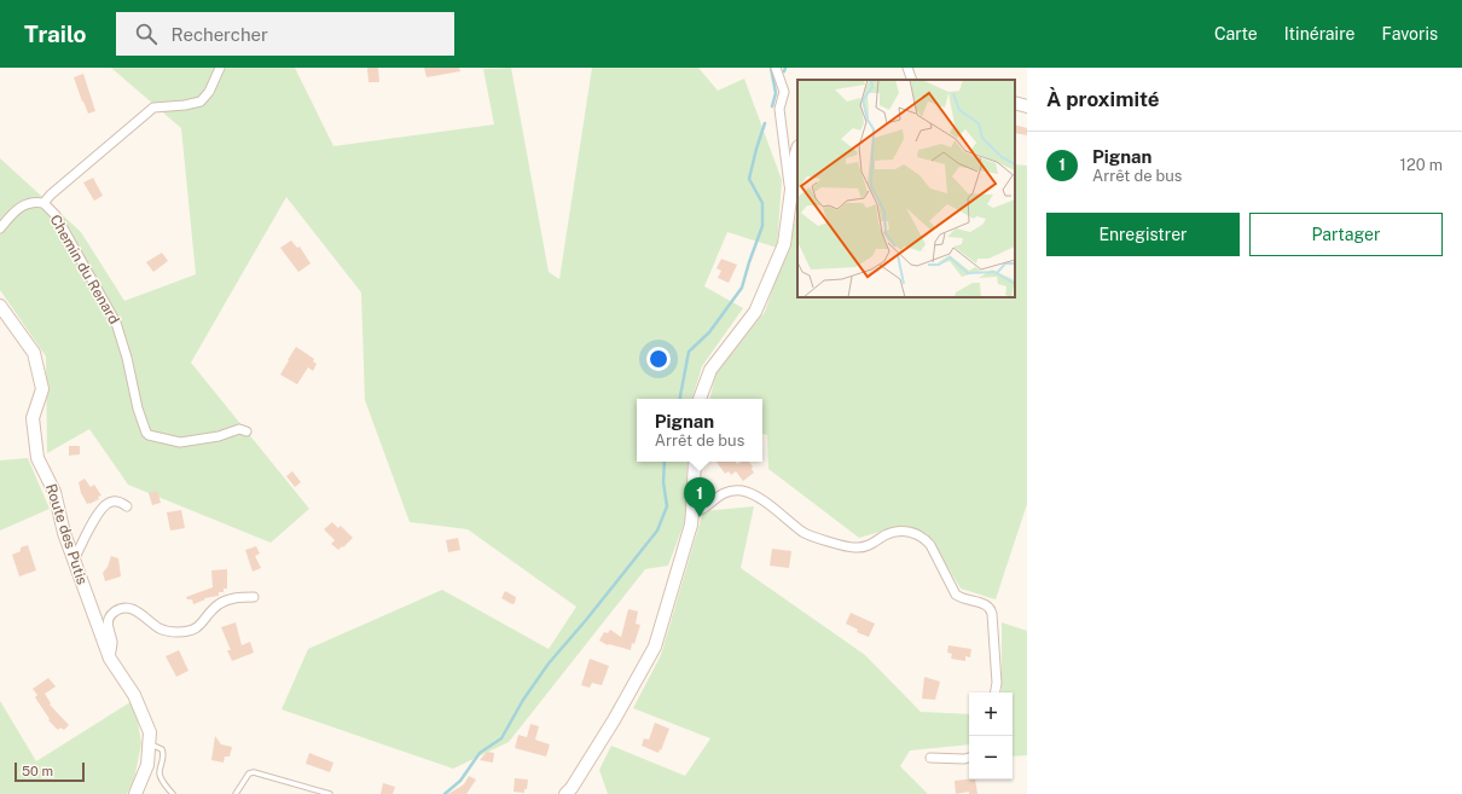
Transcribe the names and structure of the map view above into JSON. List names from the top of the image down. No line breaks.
{"streets":{"street":["Chemin du Renard","Route des Putis"]},"scale_bar":"50 m","page":{"header":"Trailo","search":"Rechercher","nav":["Carte","Itinéraire","Favoris"],"heading":"À proximité","list":[{"mark":"1","name":"Pignan","note":"Arrêt de bus","value":"120 m"}],"buttons":["Enregistrer","Partager"],"popup":["Pignan","Arrêt de bus"],"pins":"1","map_buttons":["+","−"],"scale":"50 m"}}
